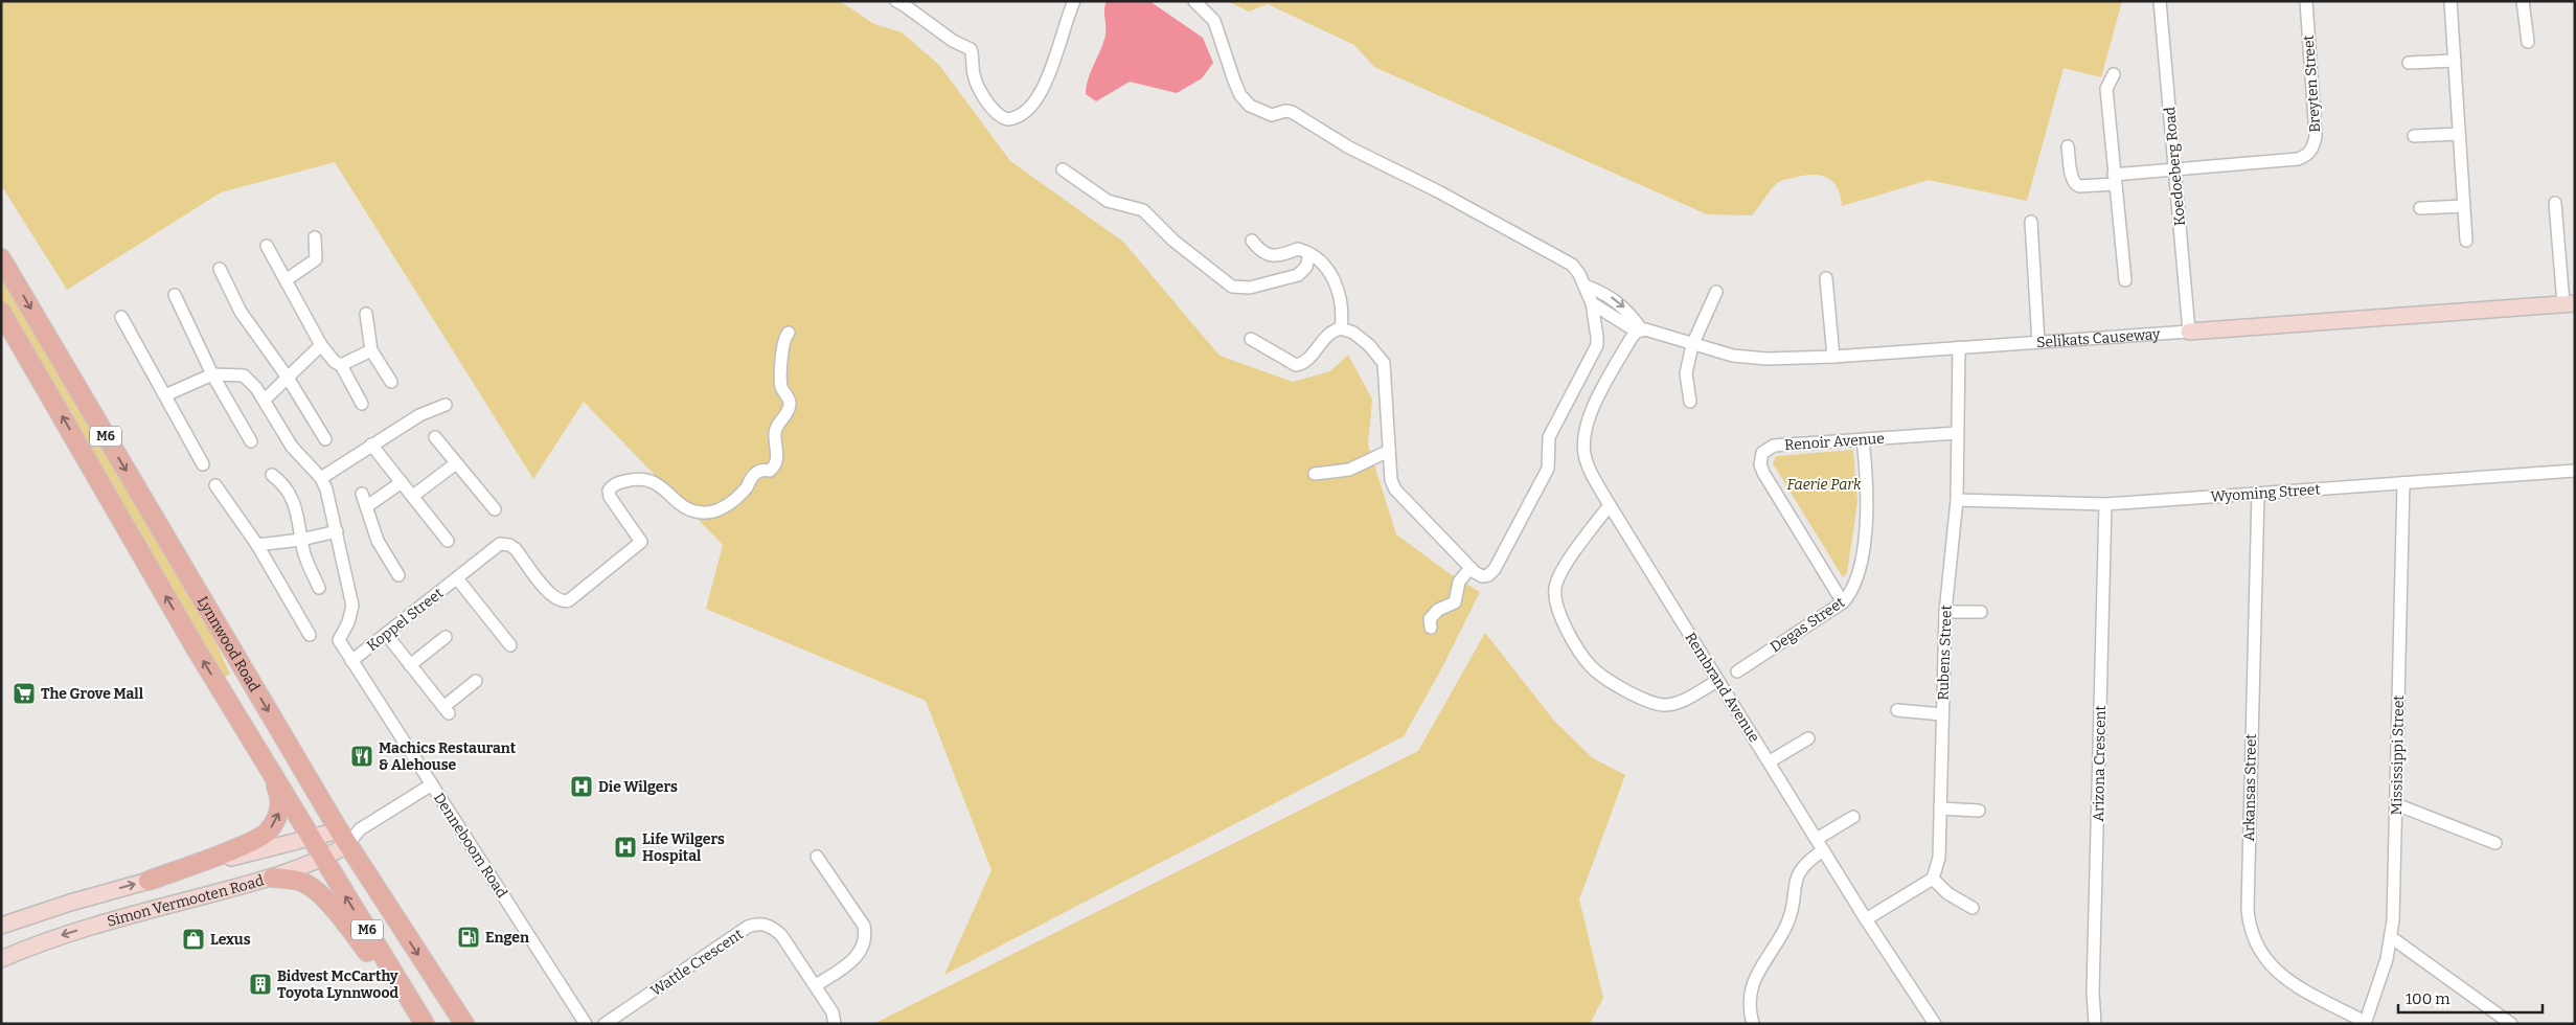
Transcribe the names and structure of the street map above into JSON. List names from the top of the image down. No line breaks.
{"streets":{"main road":["Selikats Causeway","M6","Lynnwood Road","Simon Vermooten Road"],"street":["Breyten Street","Koedoeberg Road","Renoir Avenue","Wyoming Street","Koppel Street","Degas Street","Rubens Street","Rembrand Avenue","Mississippi Street","Arizona Crescent","Arkansas Street","Denneboom Road","Wattle Crescent"]},"crossings":[["Breyten Street","Koedoeberg Road"],["Koedoeberg Road","Selikats Causeway"],["Selikats Causeway","Rubens Street"],["Selikats Causeway","Rembrand Avenue"],["Renoir Avenue","Degas Street"],["Renoir Avenue","Rubens Street"],["Wyoming Street","Rubens Street"],["Wyoming Street","Mississippi Street"],["Wyoming Street","Arizona Crescent"],["Wyoming Street","Arkansas Street"],["Koppel Street","Denneboom Road"],["Lynnwood Road","Simon Vermooten Road"],["Mississippi Street","Arkansas Street"],["Denneboom Road","Simon Vermooten Road"]],"parks":["Faerie Park"],"places":{"supermarket":["The Grove Mall"],"restaurant":["Machics Restaurant & Alehouse"],"hospital":["Die Wilgers","Life Wilgers Hospital"],"fuel station":["Engen"],"shop":["Lexus"],"building":["Bidvest McCarthy Toyota Lynnwood"]},"scale_bar":"100 m"}
